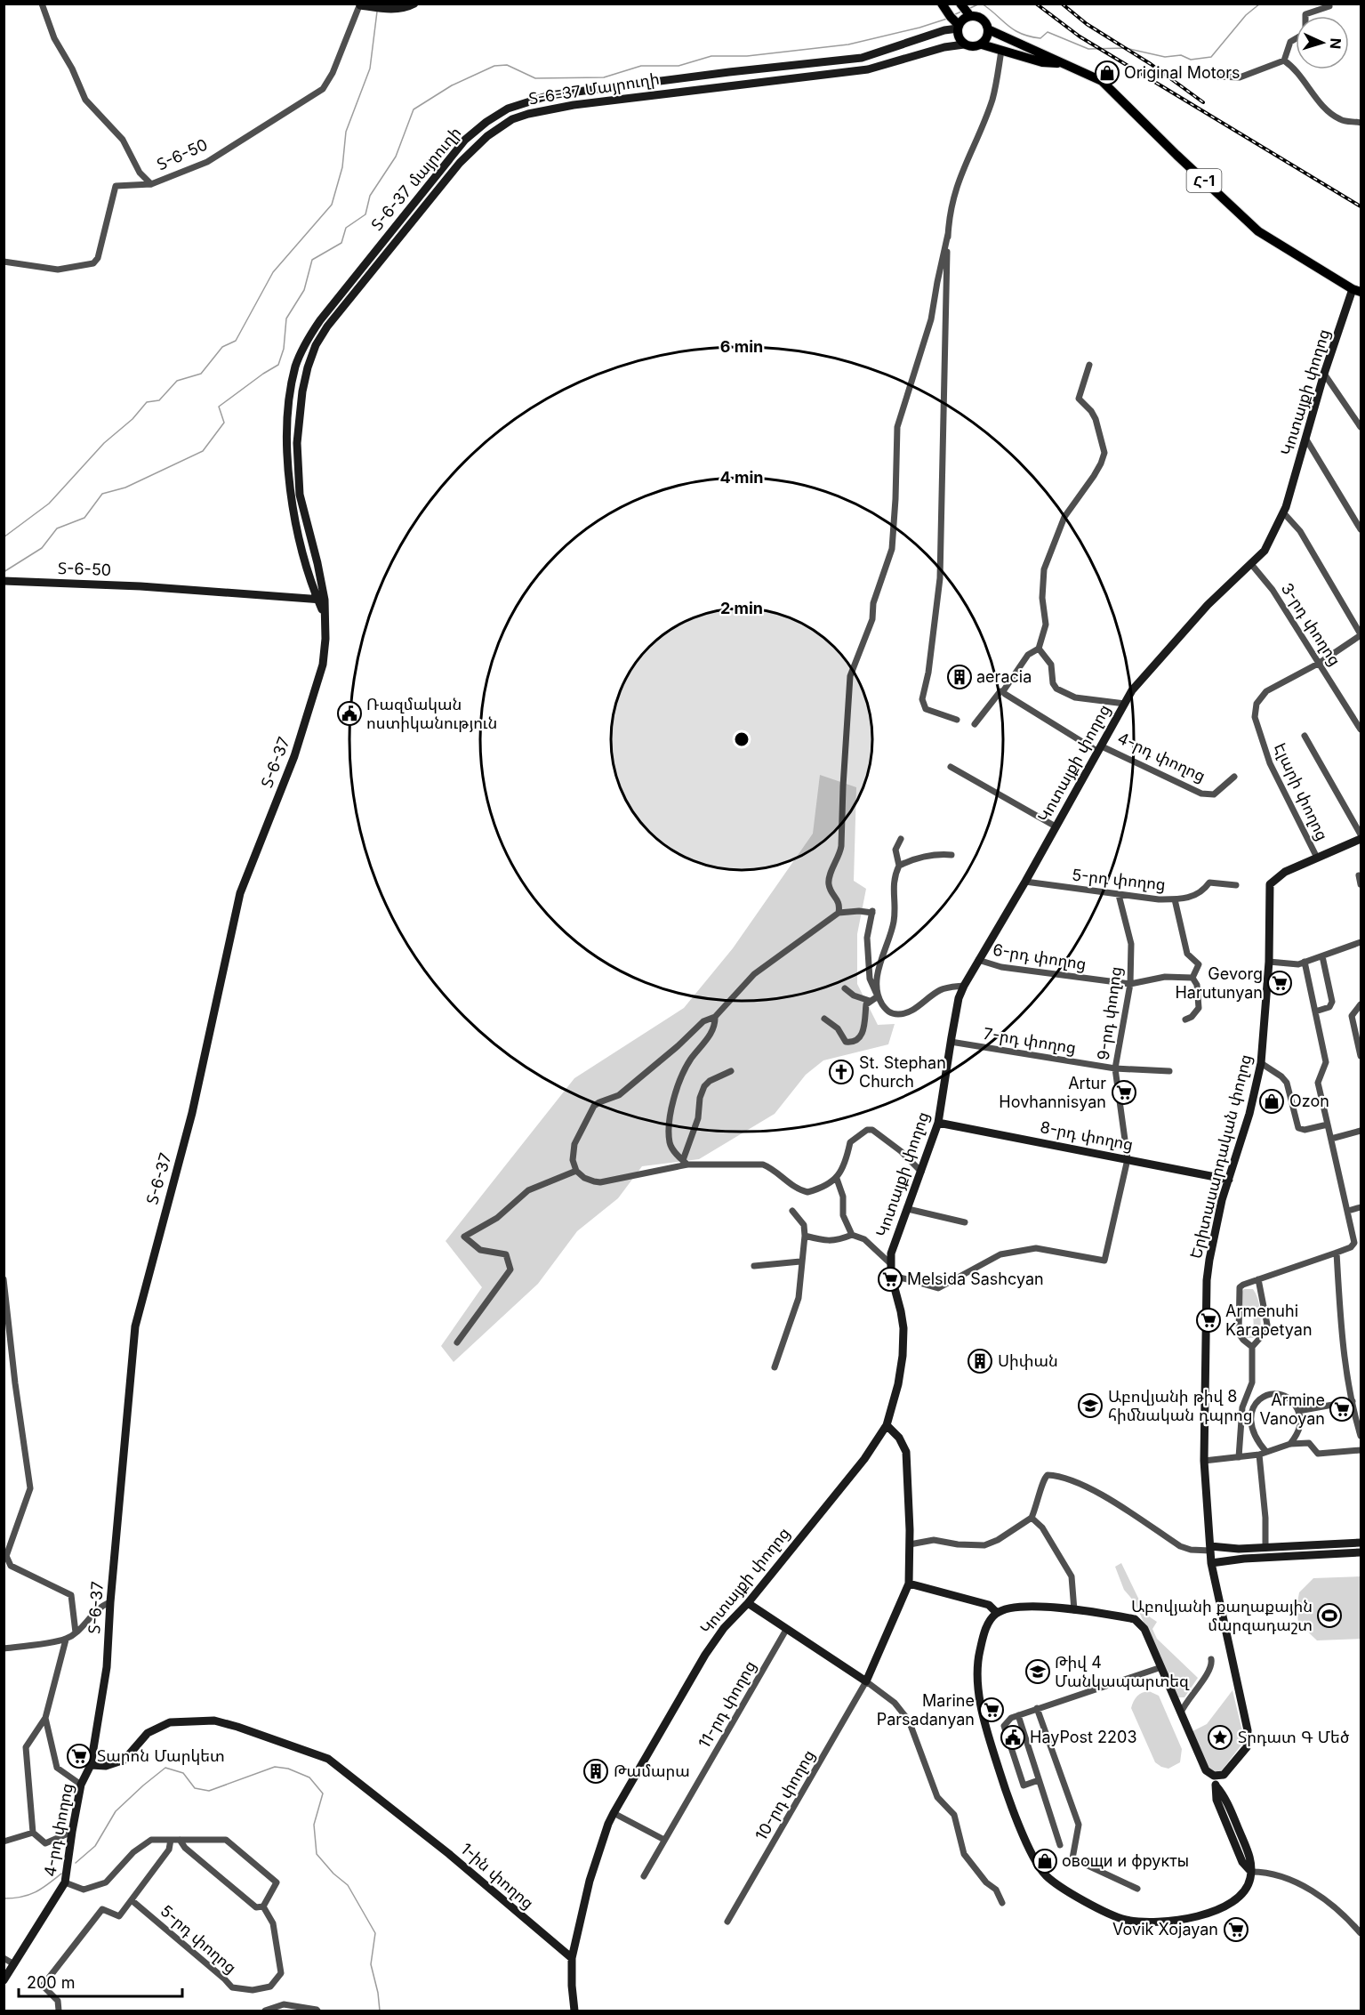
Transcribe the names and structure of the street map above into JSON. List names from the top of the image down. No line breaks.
{"streets":{"main road":["Տ-6-37 Մայրուղի","Տ-6-50","Տ-6-37 մայրուղի","Հ-1","Կոտայքի փողոց","4-րդ փողոց","Տ-6-37","8-րդ փողոց","Երիտասարդական փողոց","1-ին փողոց"],"street":["3-րդ փողոց","Էլարի փողոց","5-րդ փողոց","6-րդ փողոց","9-րդ փողոց","7-րդ փողոց","11-րդ փողոց","10-րդ փողոց"]},"crossings":[["Տ-6-37 Մայրուղի","Տ-6-50"],["Տ-6-37 Մայրուղի","Տ-6-37 մայրուղի"],["Տ-6-37 Մայրուղի","Հ-1"],["Տ-6-50","Տ-6-37 մայրուղի"],["Տ-6-37 մայրուղի","Հ-1"],["Տ-6-37 մայրուղի","Տ-6-37"],["Հ-1","Կոտայքի փողոց"],["Կոտայքի փողոց","3-րդ փողոց"],["Կոտայքի փողոց","4-րդ փողոց"],["Կոտայքի փողոց","5-րդ փողոց"],["Կոտայքի փողոց","6-րդ փողոց"],["Կոտայքի փողոց","9-րդ փողոց"],["Կոտայքի փողոց","7-րդ փողոց"],["Կոտայքի փողոց","8-րդ փողոց"],["Կոտայքի փողոց","1-ին փողոց"],["3-րդ փողոց","Էլարի փողոց"],["4-րդ փողոց","Տ-6-37"],["4-րդ փողոց","1-ին փողոց"],["Տ-6-37","1-ին փողոց"],["Էլարի փողոց","Երիտասարդական փողոց"],["5-րդ փողոց","9-րդ փողոց"],["6-րդ փողոց","9-րդ փողոց"],["9-րդ փողոց","7-րդ փողոց"],["9-րդ փողոց","8-րդ փողոց"],["8-րդ փողոց","Երիտասարդական փողոց"]],"places":{"shop":["Original Motors","Ozon","овощи и фрукты"],"building":["aeracia","Սիփան","Թամարա"],"public building":["Ռազմական ոստիկանություն","HayPost 2203"],"supermarket":["Gevorg Harutunyan","Artur Hovhannisyan","Melsida Sashcyan","Armenuhi Karapetyan","Armine Vanoyan","Marine Parsadanyan","Տարոն Մարկետ","Vovik Xojayan"],"church":["St. Stephan Church"],"school or university":["Աբովյանի թիվ 8 հիմնական դպրոց","Թիվ 4 Մանկապարտեզ"],"sports":["Աբովյանի քաղաքային մարզադաշտ"],"place":["Տրդատ Գ Մեծ"]},"scale_bar":"200 m","north":"right","rings":["6 min","4 min","2 min"]}
